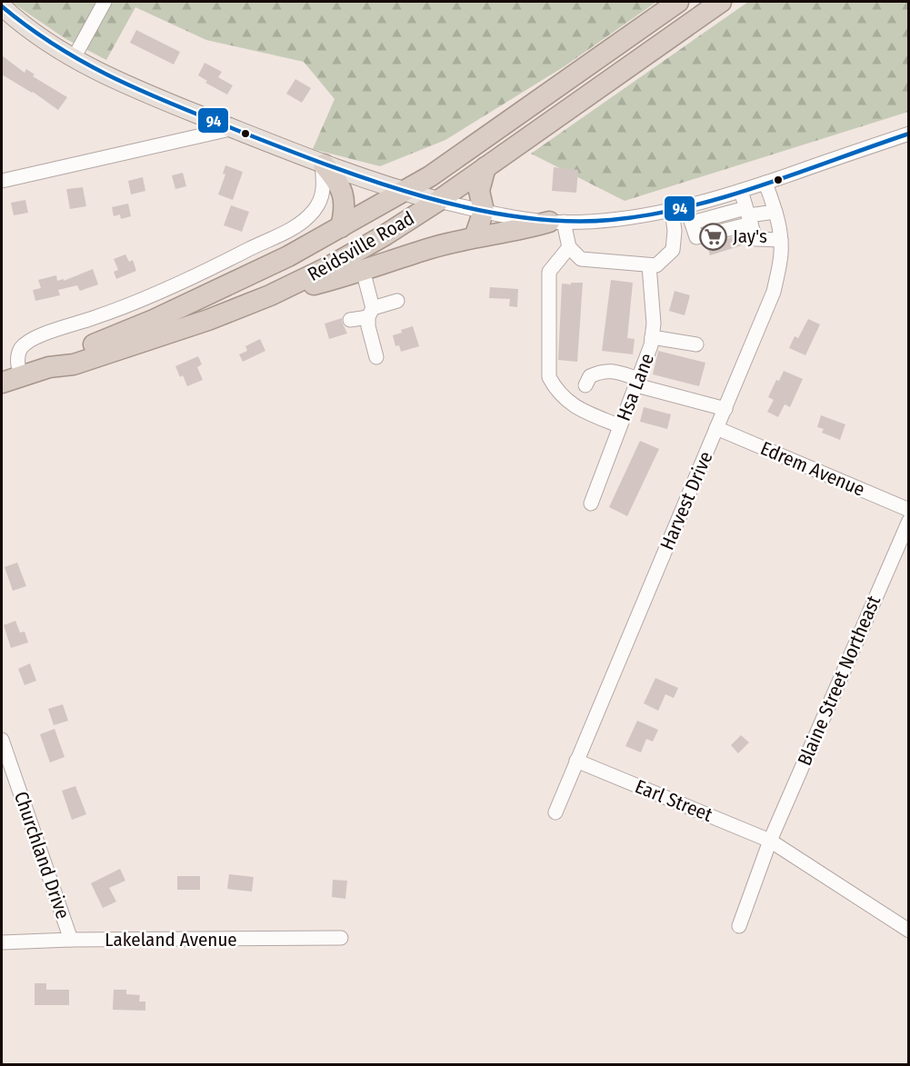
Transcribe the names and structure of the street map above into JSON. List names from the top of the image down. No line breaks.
{"streets":{"highway":["Reidsville Road"],"street":["Hsa Lane","Edrem Avenue","Harvest Drive","Blaine Street Northeast","Earl Street","Churchland Drive","Lakeland Avenue"]},"crossings":[["Edrem Avenue","Harvest Drive"],["Harvest Drive","Earl Street"],["Blaine Street Northeast","Earl Street"],["Churchland Drive","Lakeland Avenue"]],"places":{"supermarket":["Jay's"]},"lines":["transit line 94"]}
